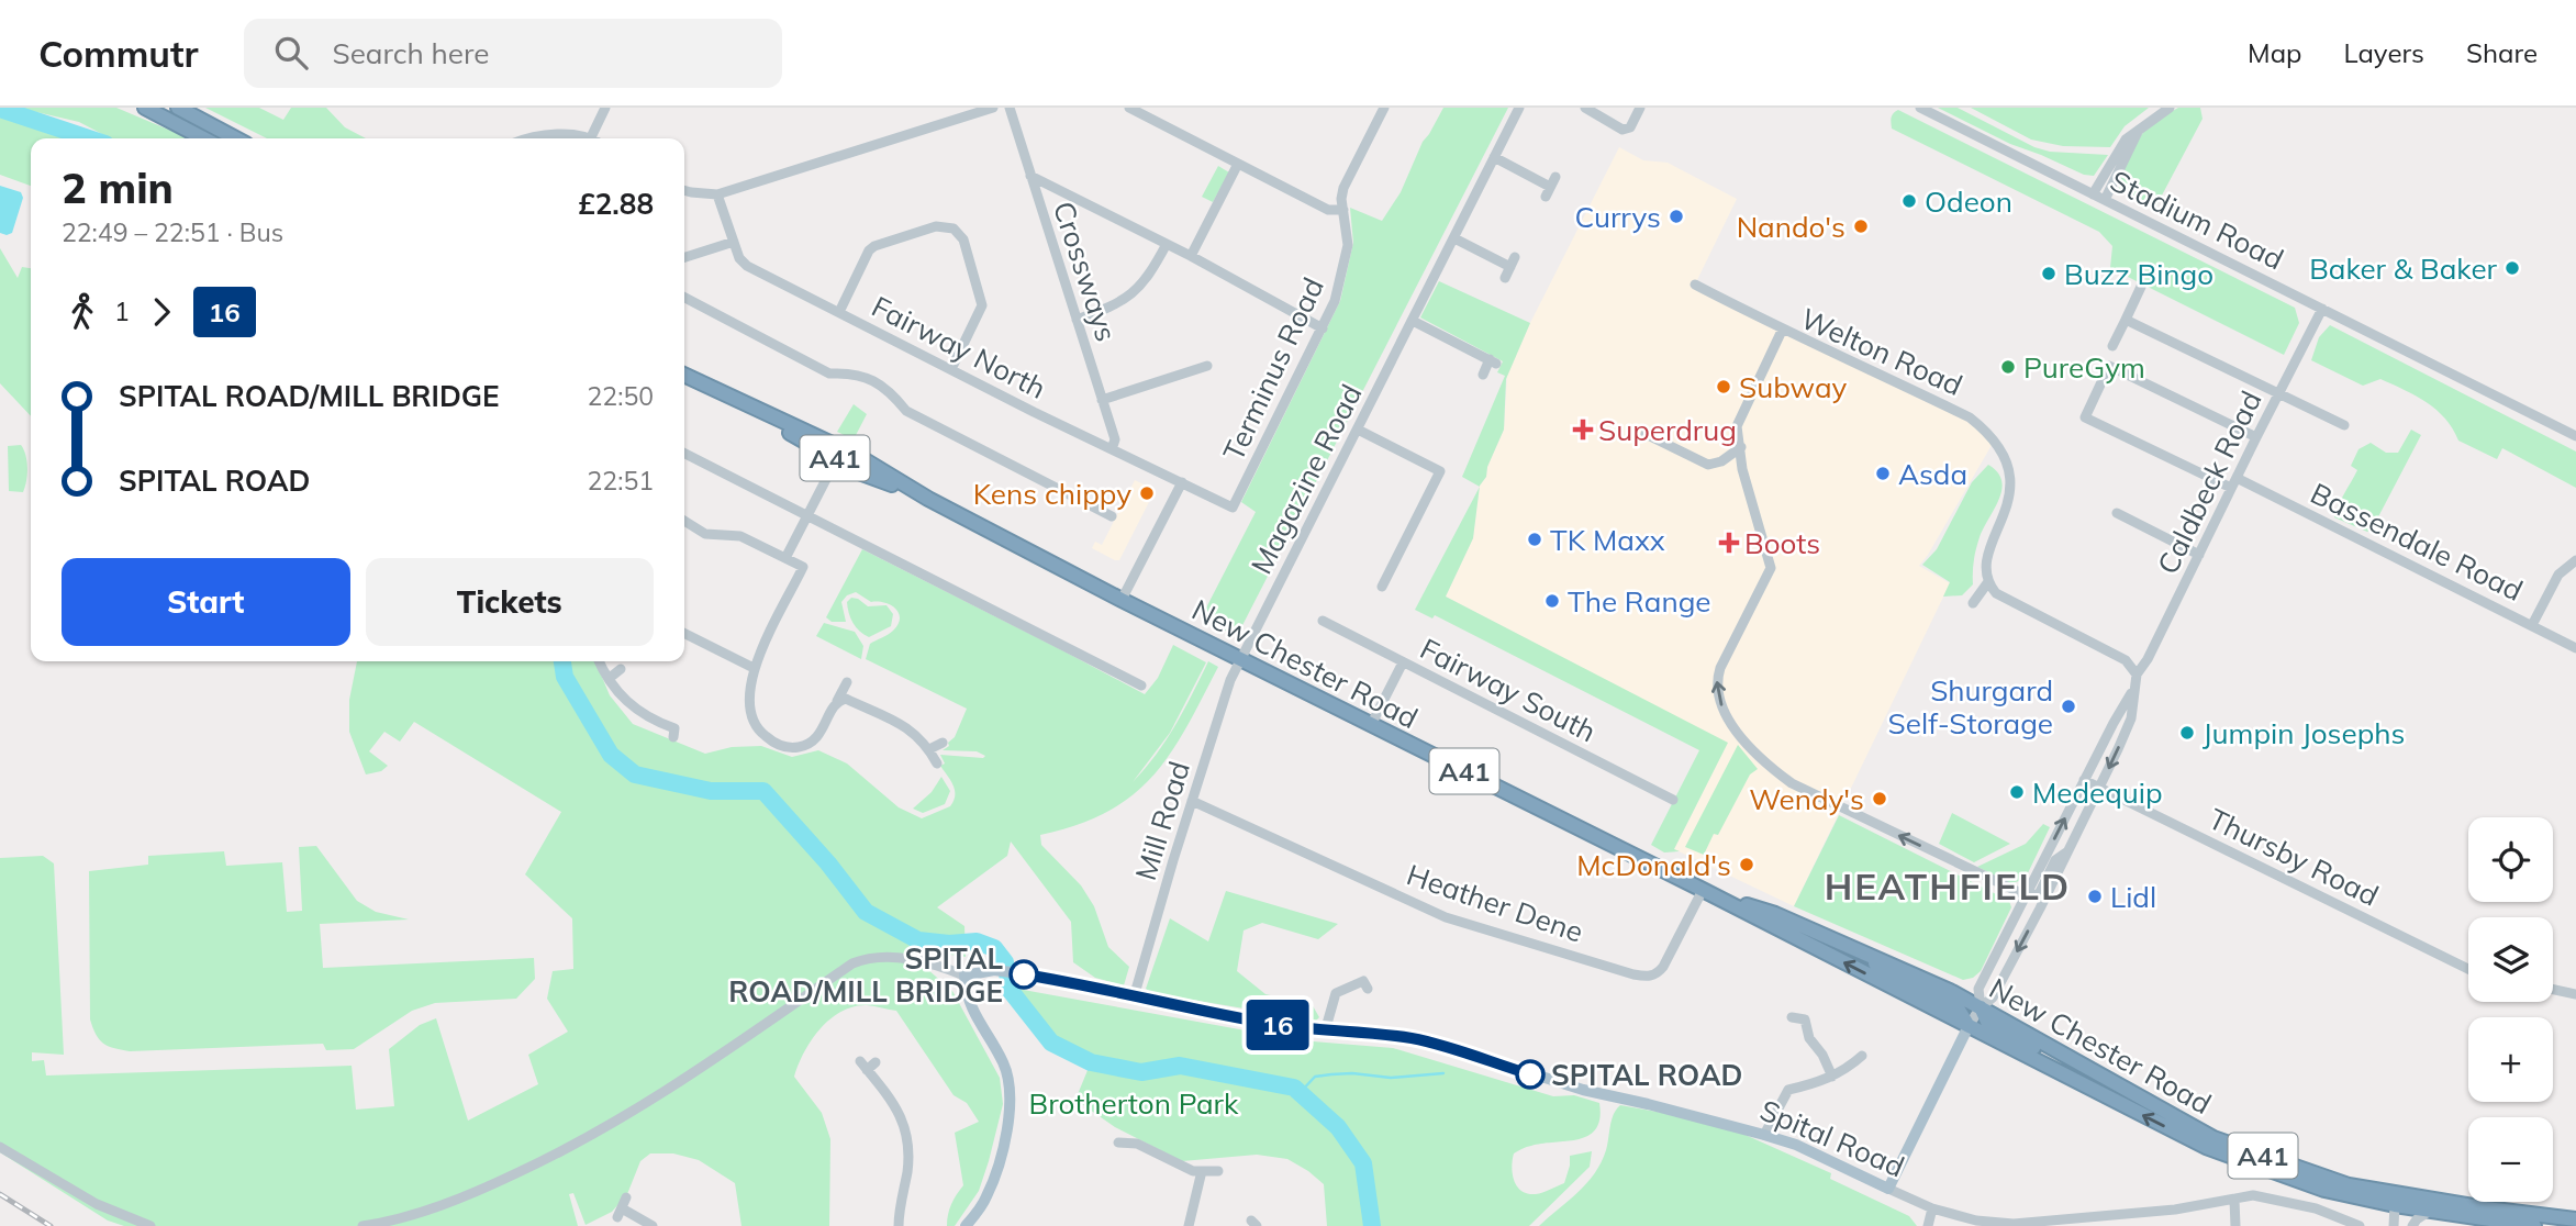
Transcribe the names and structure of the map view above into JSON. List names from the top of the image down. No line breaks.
{"streets":{"highway":["A41","New Chester Road"],"main road":["Spital Road"],"street":["Stadium Road","Crossways","Fairway North","Welton Road","Terminus Road","Magazine Road","Caldbeck Road","Bassendale Road","Fairway South","Mill Road","Thursby Road","Heather Dene"]},"crossings":[["Stadium Road","Caldbeck Road"],["Crossways","Fairway North"],["Fairway North","Terminus Road"],["Welton Road","Caldbeck Road"],["Magazine Road","New Chester Road"],["Magazine Road","Mill Road"],["Caldbeck Road","Bassendale Road"],["Caldbeck Road","New Chester Road"],["Caldbeck Road","Thursby Road"],["New Chester Road","Mill Road"],["New Chester Road","Heather Dene"],["Mill Road","Heather Dene"],["Mill Road","Spital Road"]],"one_way":["Welton Road"],"districts":["HEATHFIELD"],"parks":["Brotherton Park"],"places":{"other":["Odeon","Currys","Nando's","Baker & Baker","Buzz Bingo","PureGym","Subway","Asda","Kens chippy","TK Maxx","The Range","Shurgard Self-Storage","Jumpin Josephs","Medequip","Wendy's","McDonald's","Lidl","SPITAL ROAD/MILL BRIDGE","SPITAL ROAD"],"health":["Superdrug","Boots"]},"lines":["bus line 16"],"page":{"header":"Commutr","search":"Search here","nav":["Map","Layers","Share"],"on_map":"16","heading":["2 min","22:49 – 22:51 · Bus","£2.88"],"legs":["1","16"],"list":[{"name":"SPITAL ROAD/MILL BRIDGE","value":"22:50"},{"name":"SPITAL ROAD","value":"22:51"}],"buttons":["Start","Tickets"],"map_buttons":["+","−"]}}
